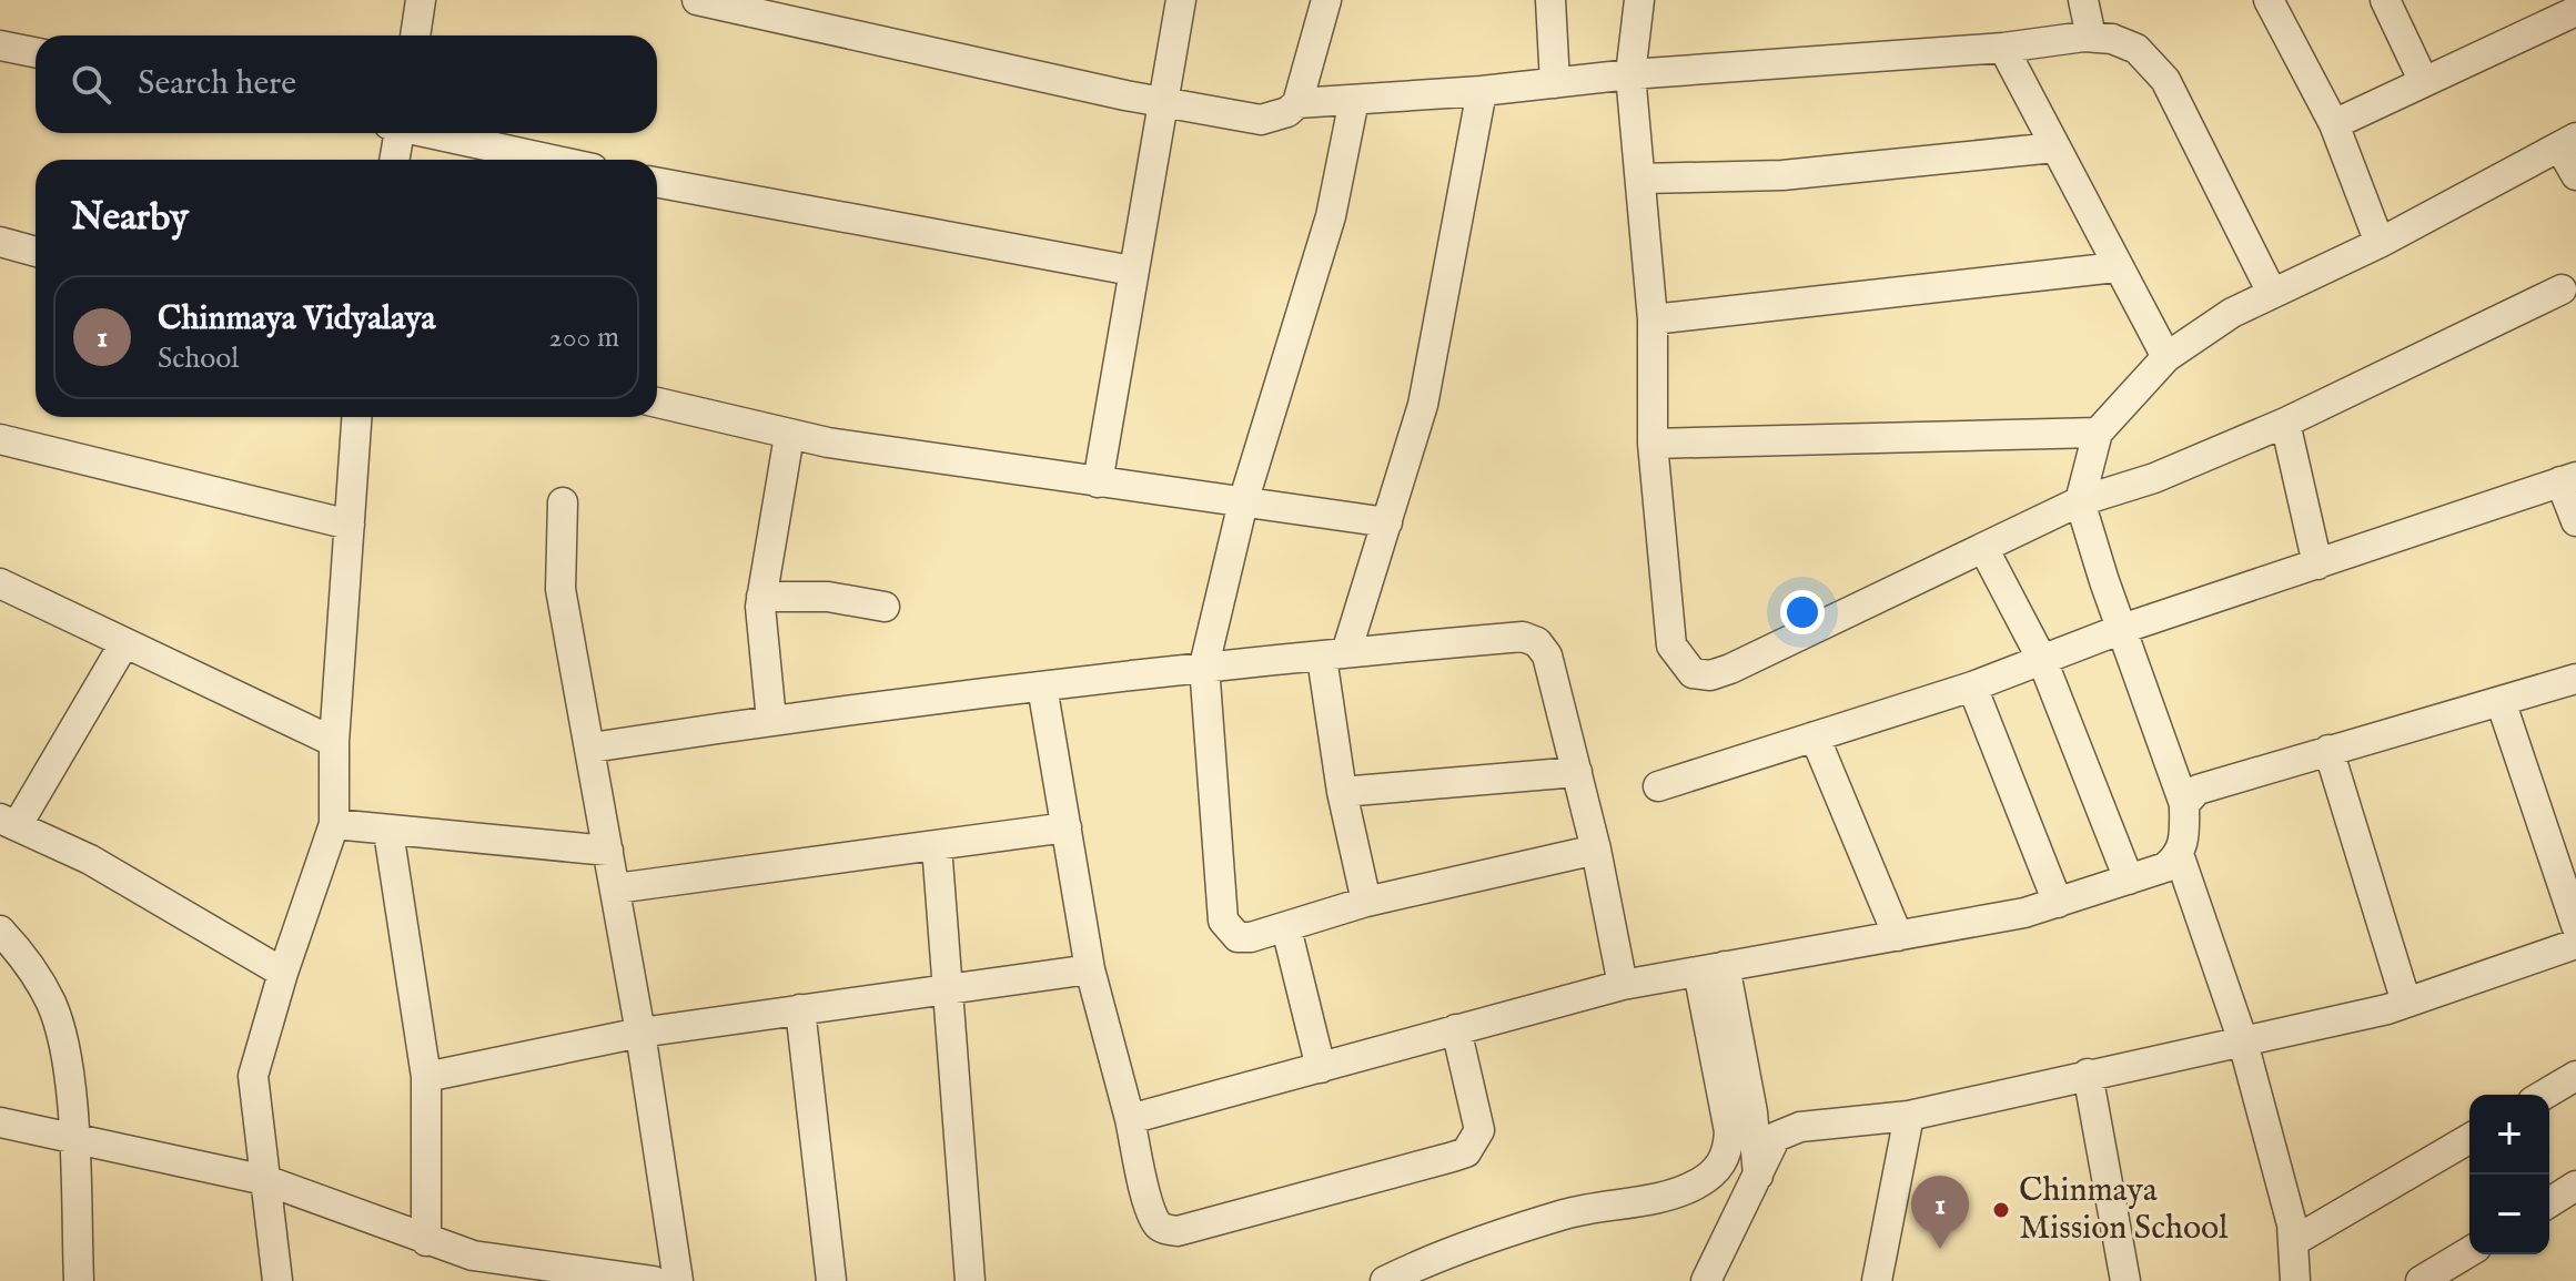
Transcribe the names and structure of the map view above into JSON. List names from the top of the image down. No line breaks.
{"places":["Chinmaya Mission School"],"page":{"search":"Search here","heading":"Nearby","list":[{"mark":"1","name":"Chinmaya Vidyalaya","note":"School","value":"200 m"}],"map_buttons":["+","−"],"pins":"1"}}
